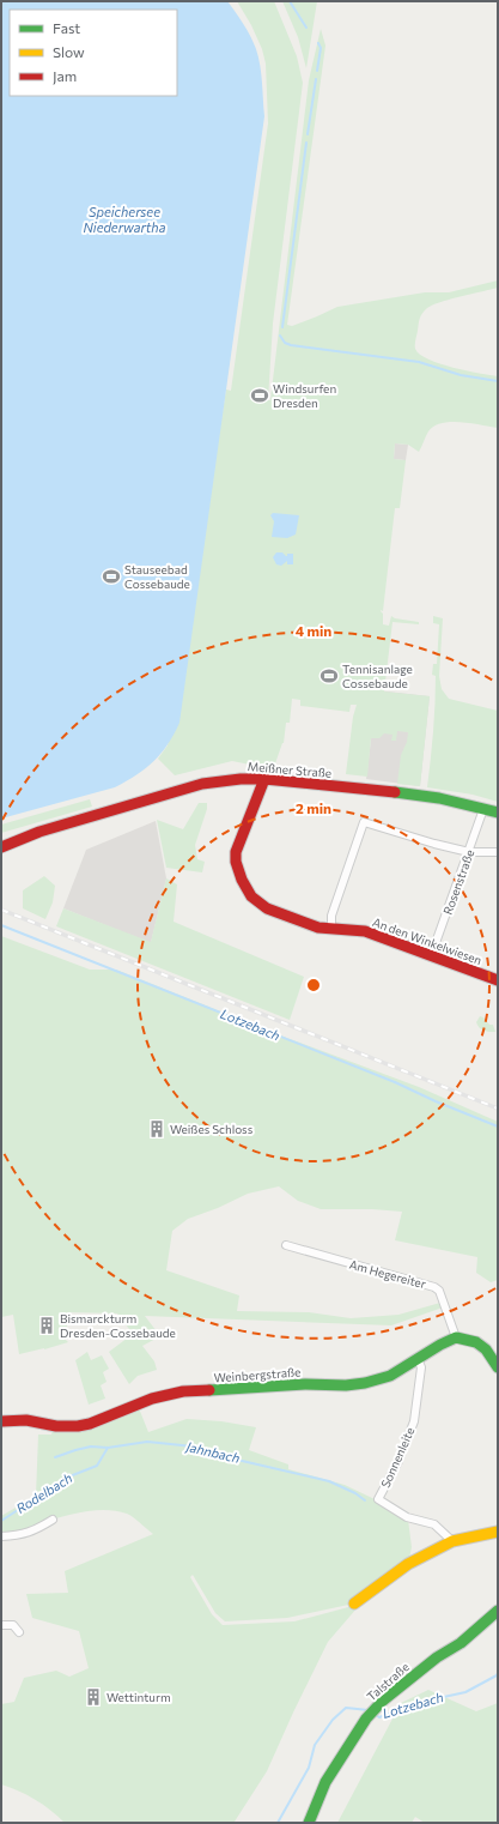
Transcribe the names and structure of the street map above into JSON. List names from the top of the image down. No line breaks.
{"streets":{"street":["Meißner Straße","Rosenstraße","An den Winkelwiesen","Am Hegereiter","Weinbergstraße","Sonnenleite","Talstraße"]},"crossings":[["Meißner Straße","Rosenstraße"],["Meißner Straße","An den Winkelwiesen"],["Rosenstraße","An den Winkelwiesen"],["Am Hegereiter","Weinbergstraße"],["Weinbergstraße","Sonnenleite"]],"water":["Speichersee Niederwartha","Lotzebach","Jahnbach","Rodelbach"],"places":{"sports":["Windsurfen Dresden","Stauseebad Cossebaude","Tennisanlage Cossebaude"],"building":["Weißes Schloss","Bismarckturm Dresden-Cossebaude","Wettinturm"]},"legend":["Fast","Slow","Jam"],"rings":["4 min","2 min"]}
